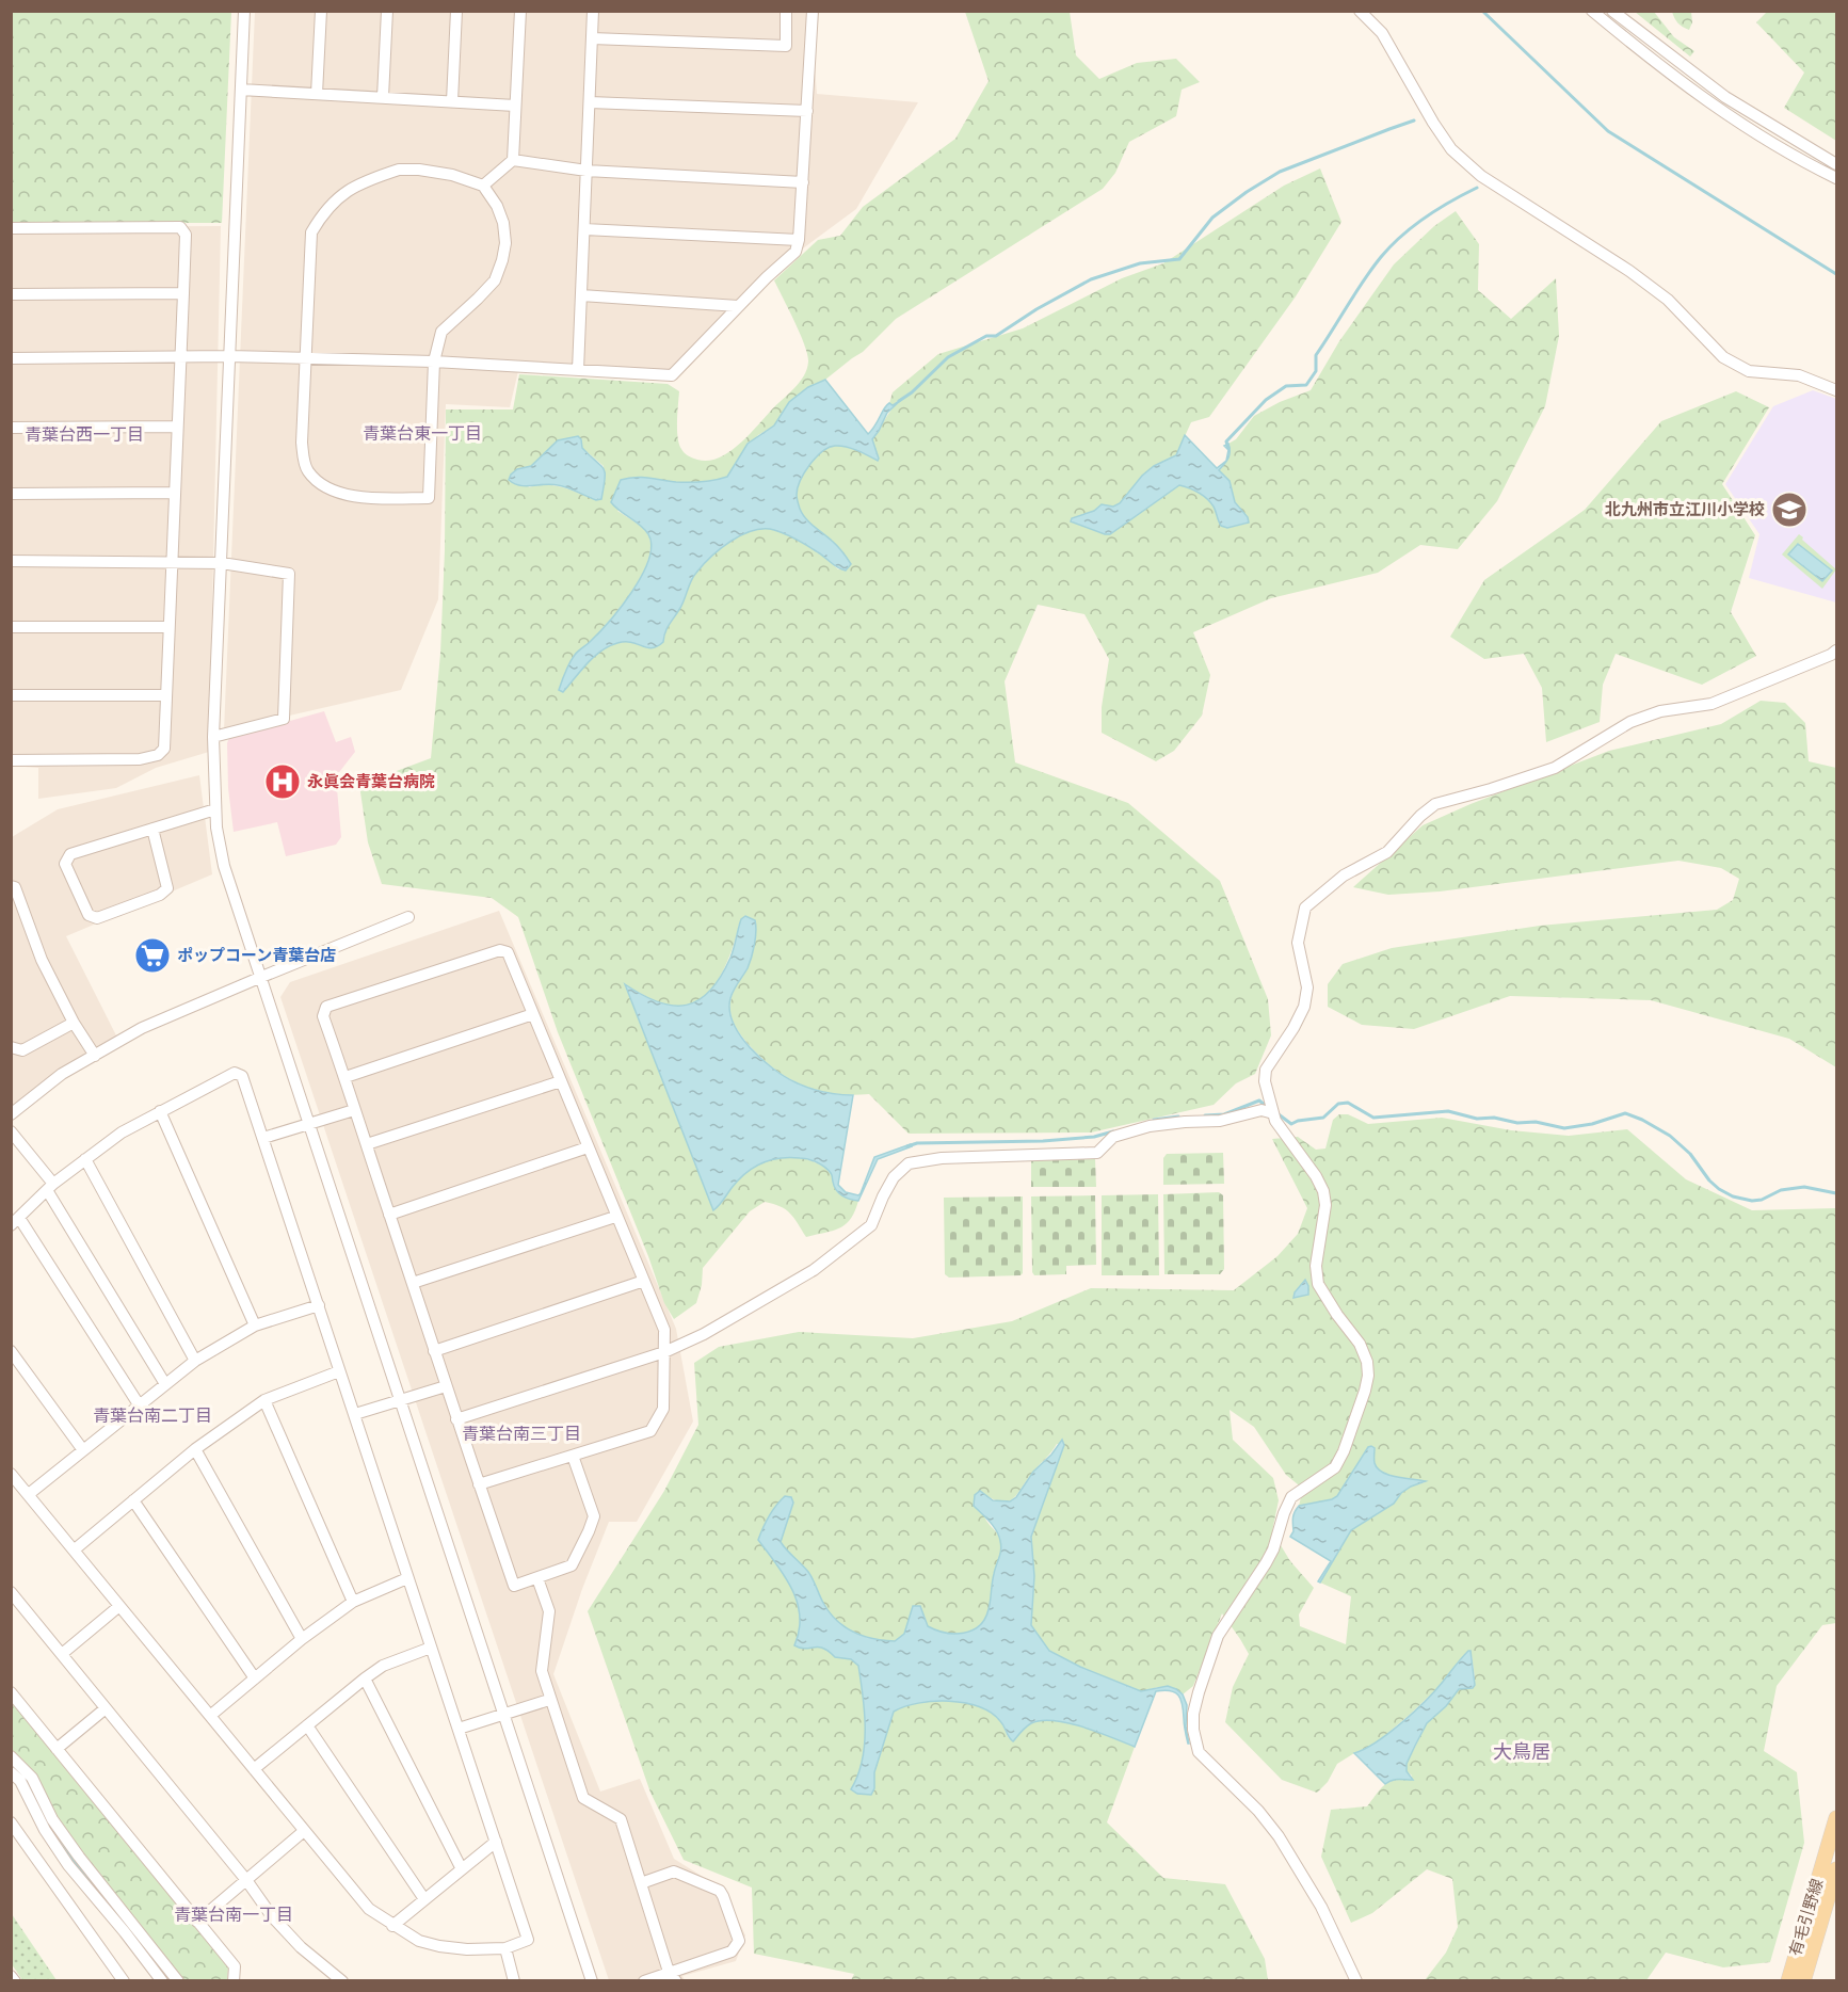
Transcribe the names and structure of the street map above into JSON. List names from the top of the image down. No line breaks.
{"streets":{"main road":["有毛引野線"]},"districts":["青葉台東一丁目","青葉台西一丁目","青葉台南二丁目","青葉台南三丁目","大鳥居","青葉台南一丁目"],"places":{"school or university":["北九州市立江川小学校"],"hospital":["永眞会青葉台病院"],"supermarket":["ポップコーン青葉台店"]}}
